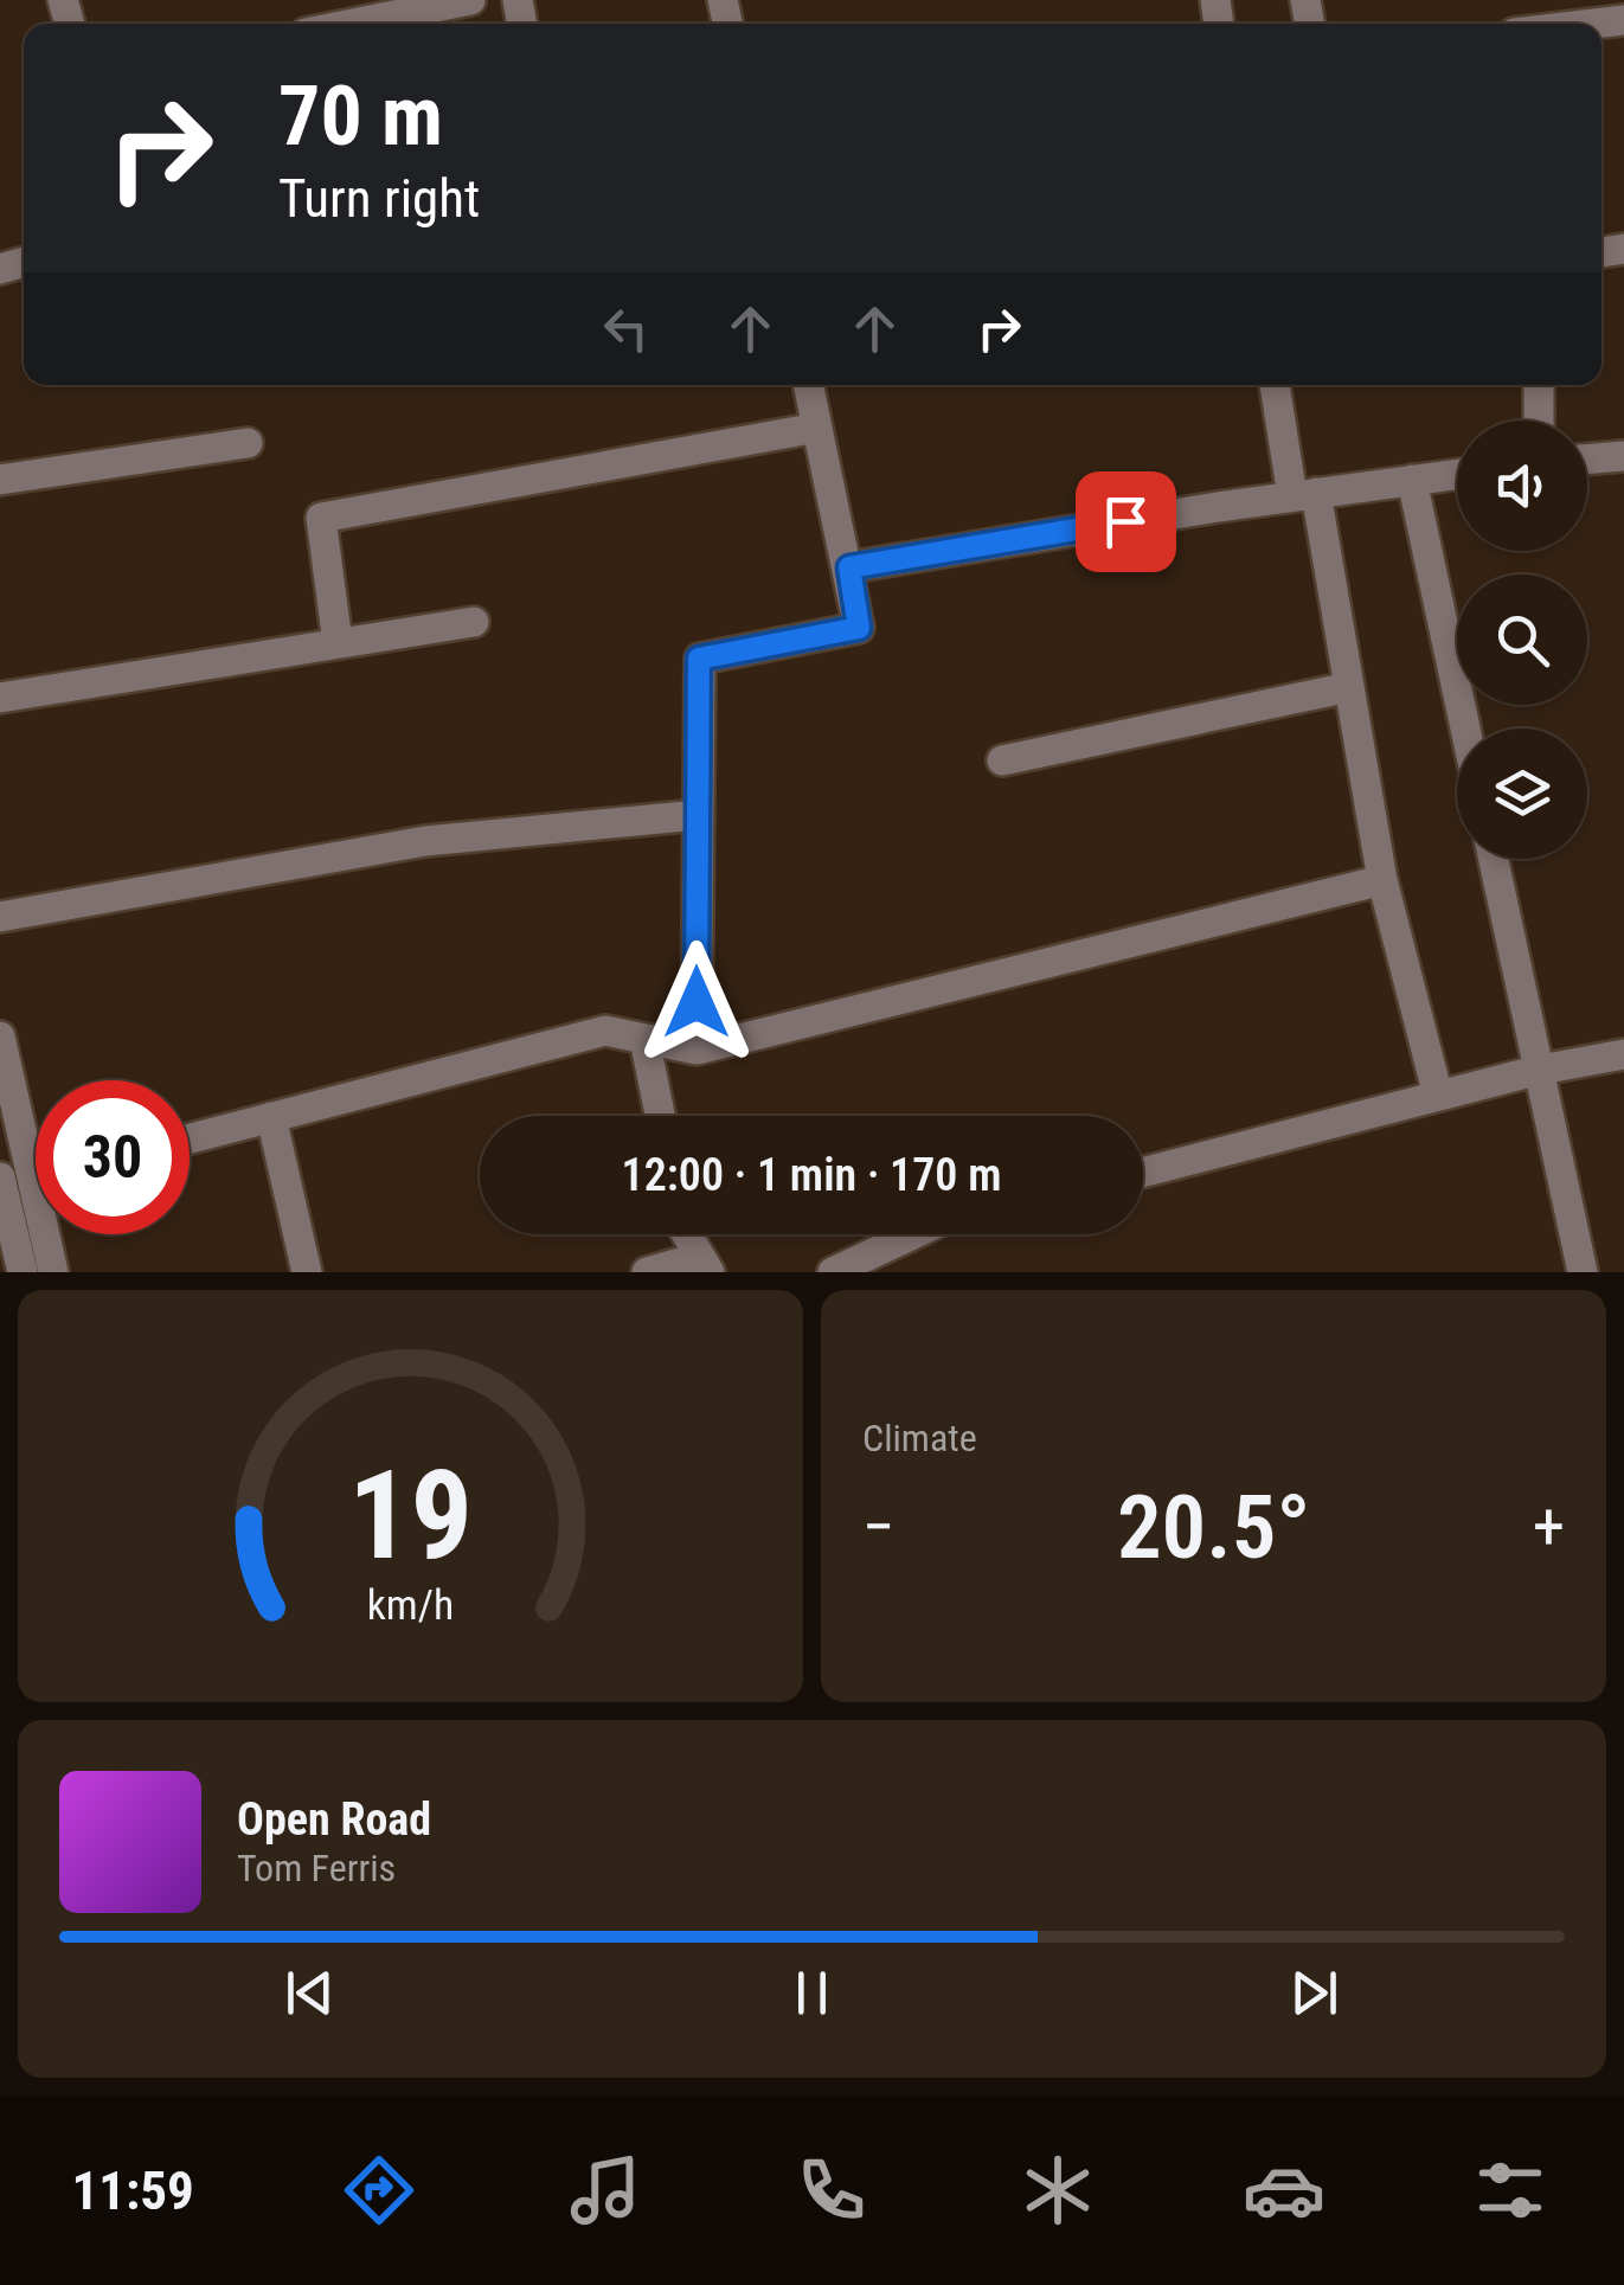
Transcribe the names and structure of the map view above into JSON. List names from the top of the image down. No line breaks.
{"page":{"turn":["70 m","Turn right"],"limit":"30","trip":"12:00 · 1 min · 170 m","tile":"Climate","heat":["−","20.5°","+"],"song":["Open Road","Tom Ferris"],"tabs":"11:59","gauge":["19","km/h"]}}
